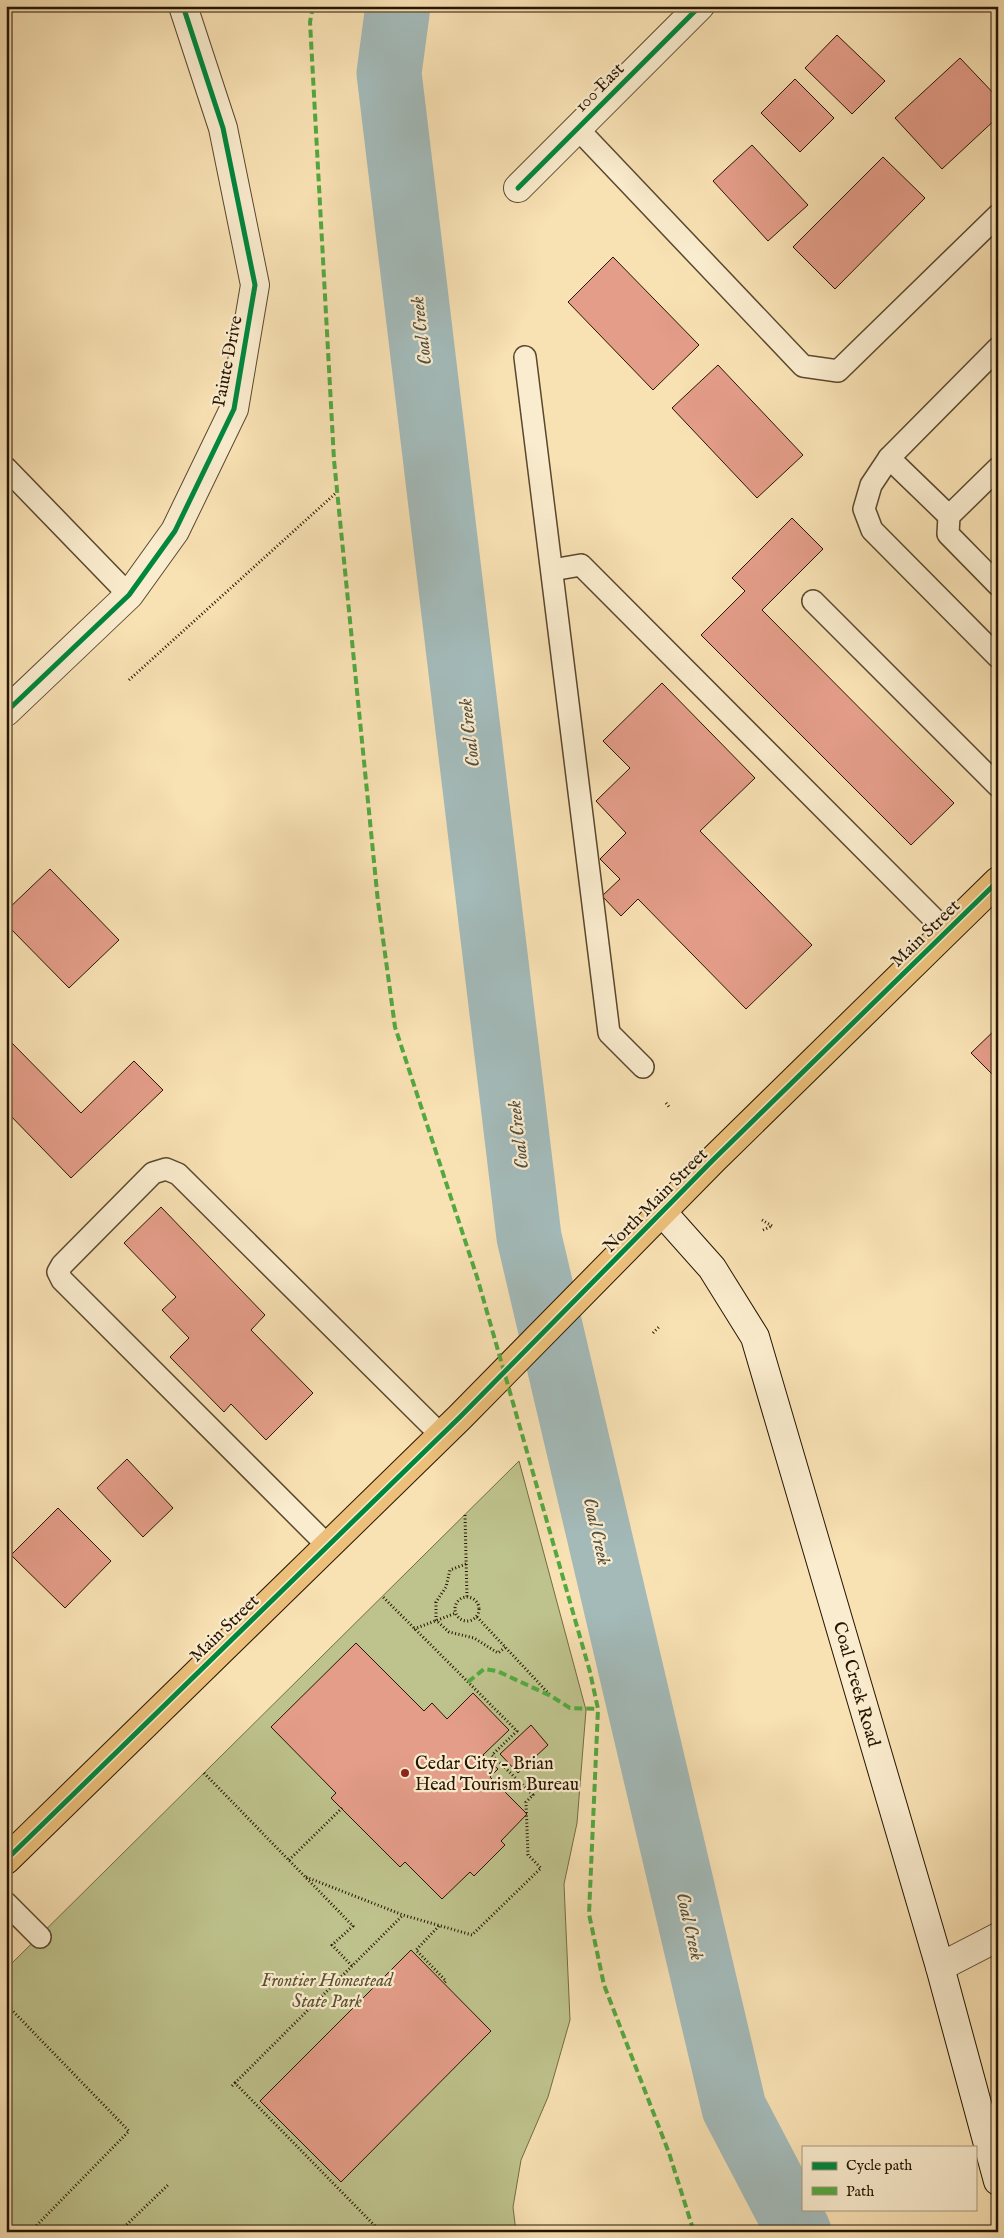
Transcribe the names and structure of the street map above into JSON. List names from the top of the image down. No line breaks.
{"streets":{"main road":["Main Street","North Main Street"],"street":["100 East","Paiute Drive","Coal Creek Road"]},"crossings":[["Main Street","North Main Street"],["North Main Street","Coal Creek Road"]],"water":["Coal Creek"],"parks":["Frontier Homestead State Park"],"places":["Cedar City - Brian Head Tourism Bureau"],"legend":["Cycle path","Path"]}
